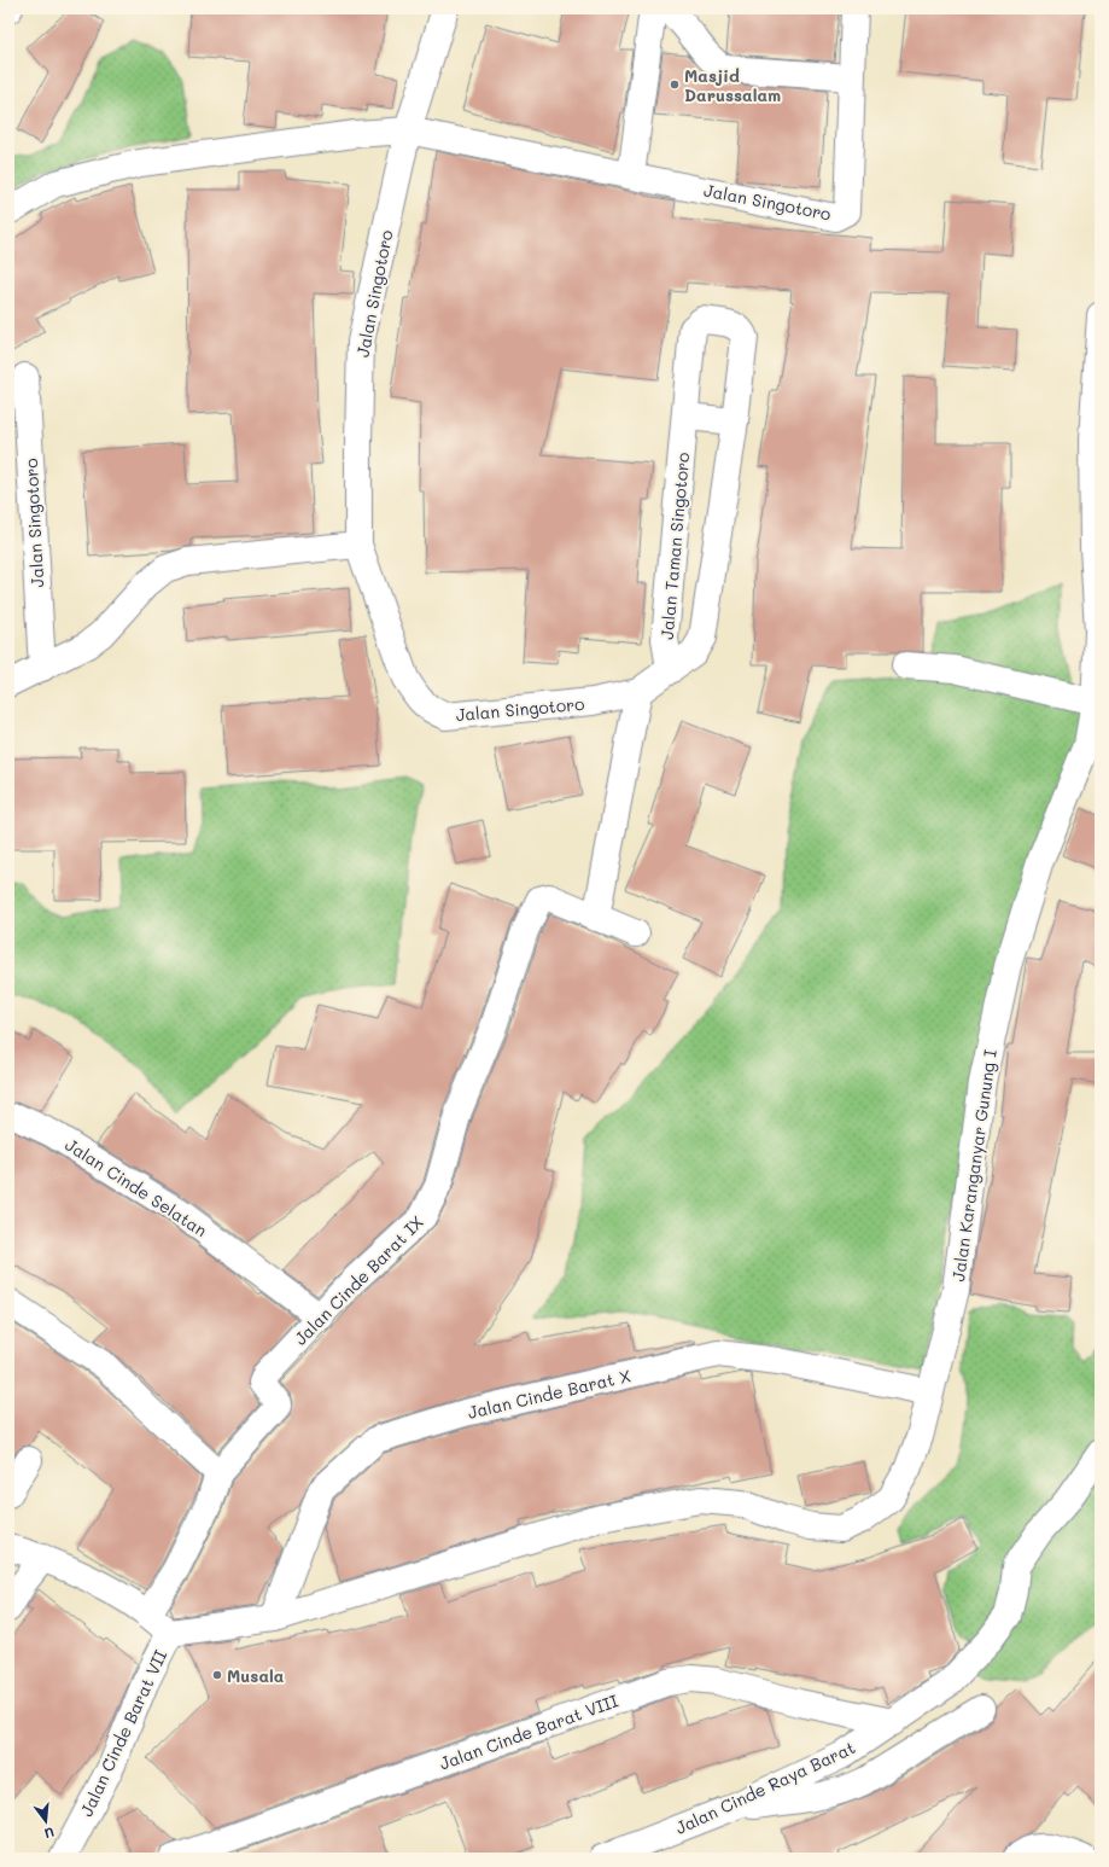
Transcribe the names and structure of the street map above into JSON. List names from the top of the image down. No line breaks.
{"streets":{"street":["Jalan Singotoro","Jalan Taman Singotoro","Jalan Karanganyar Gunung I","Jalan Cinde Selatan","Jalan Cinde Barat IX","Jalan Cinde Barat X","Jalan Cinde Barat VIII","Jalan Cinde Barat VII","Jalan Cinde Raya Barat"]},"crossings":[["Jalan Singotoro","Jalan Taman Singotoro"],["Jalan Karanganyar Gunung I","Jalan Cinde Barat X"],["Jalan Cinde Selatan","Jalan Cinde Barat IX"],["Jalan Cinde Barat VIII","Jalan Cinde Raya Barat"]],"places":["Masjid Darussalam","Musala"],"north":"bottom"}
